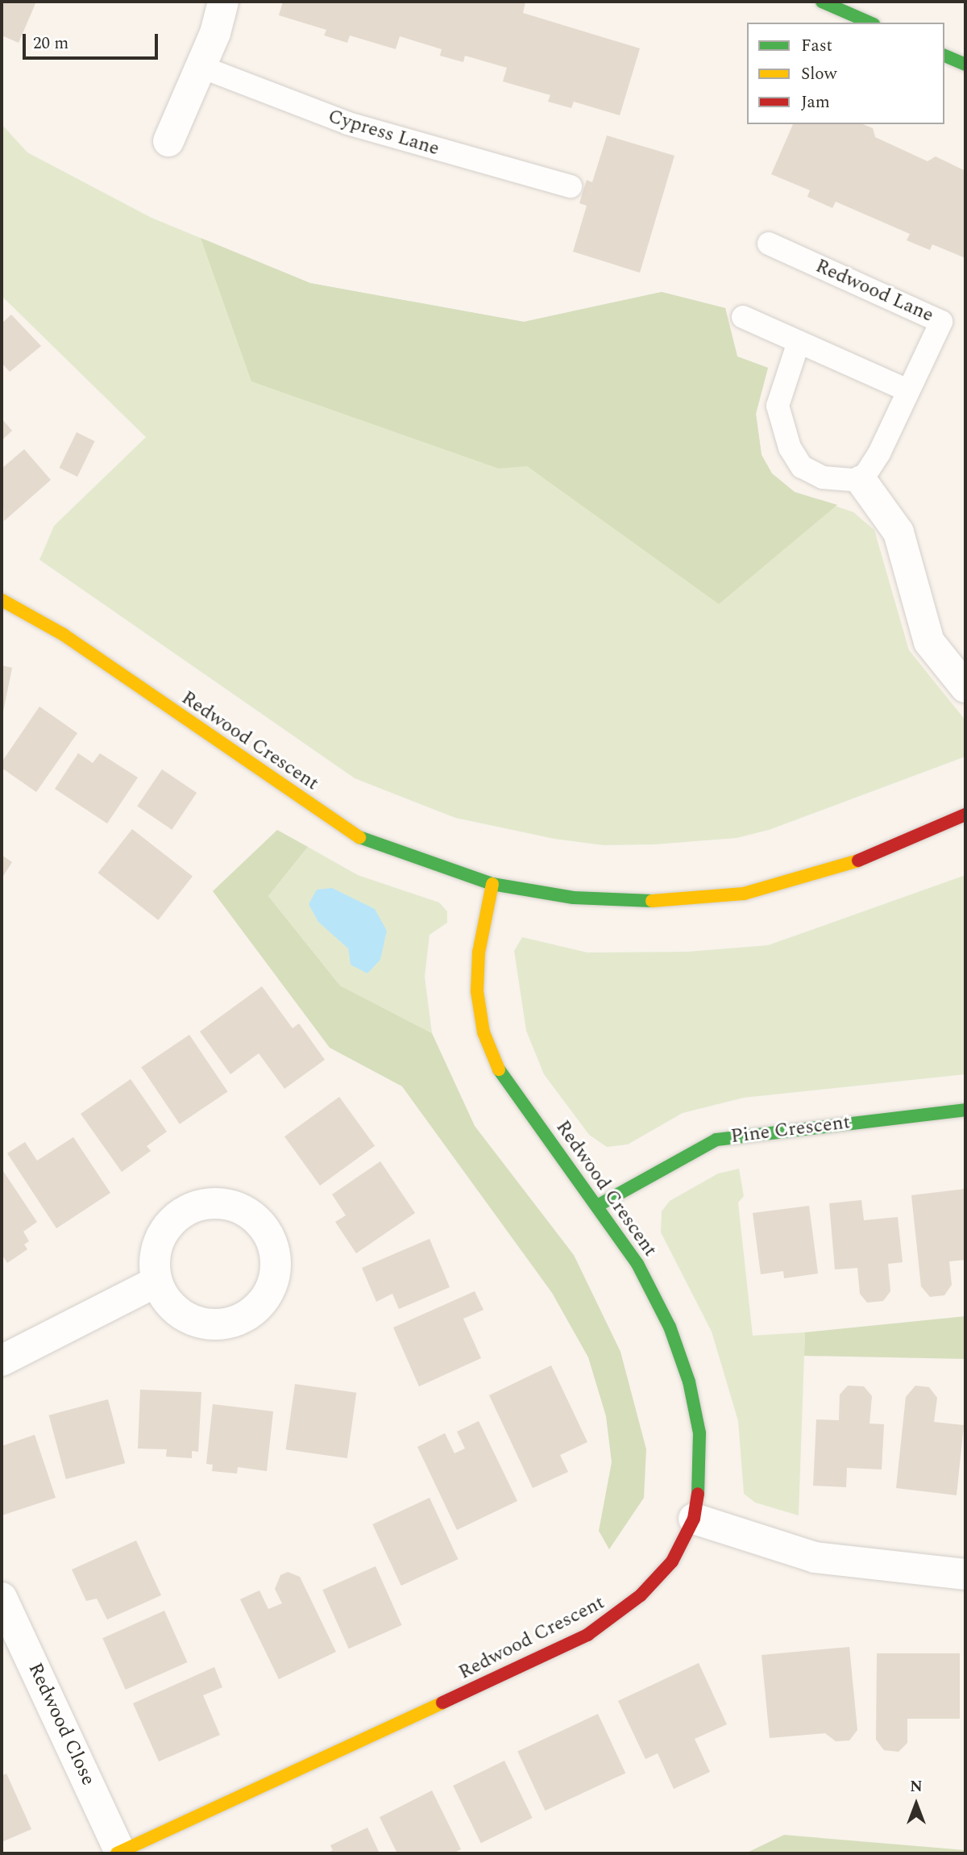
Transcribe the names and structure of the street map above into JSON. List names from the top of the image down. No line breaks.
{"streets":{"street":["Redwood Crescent","Pine Crescent","Redwood Close"],"lane":["Cypress Lane","Redwood Lane"]},"crossings":[["Redwood Crescent","Pine Crescent"],["Redwood Crescent","Redwood Close"]],"legend":["Fast","Slow","Jam"],"scale_bar":"20 m","north":"top"}
